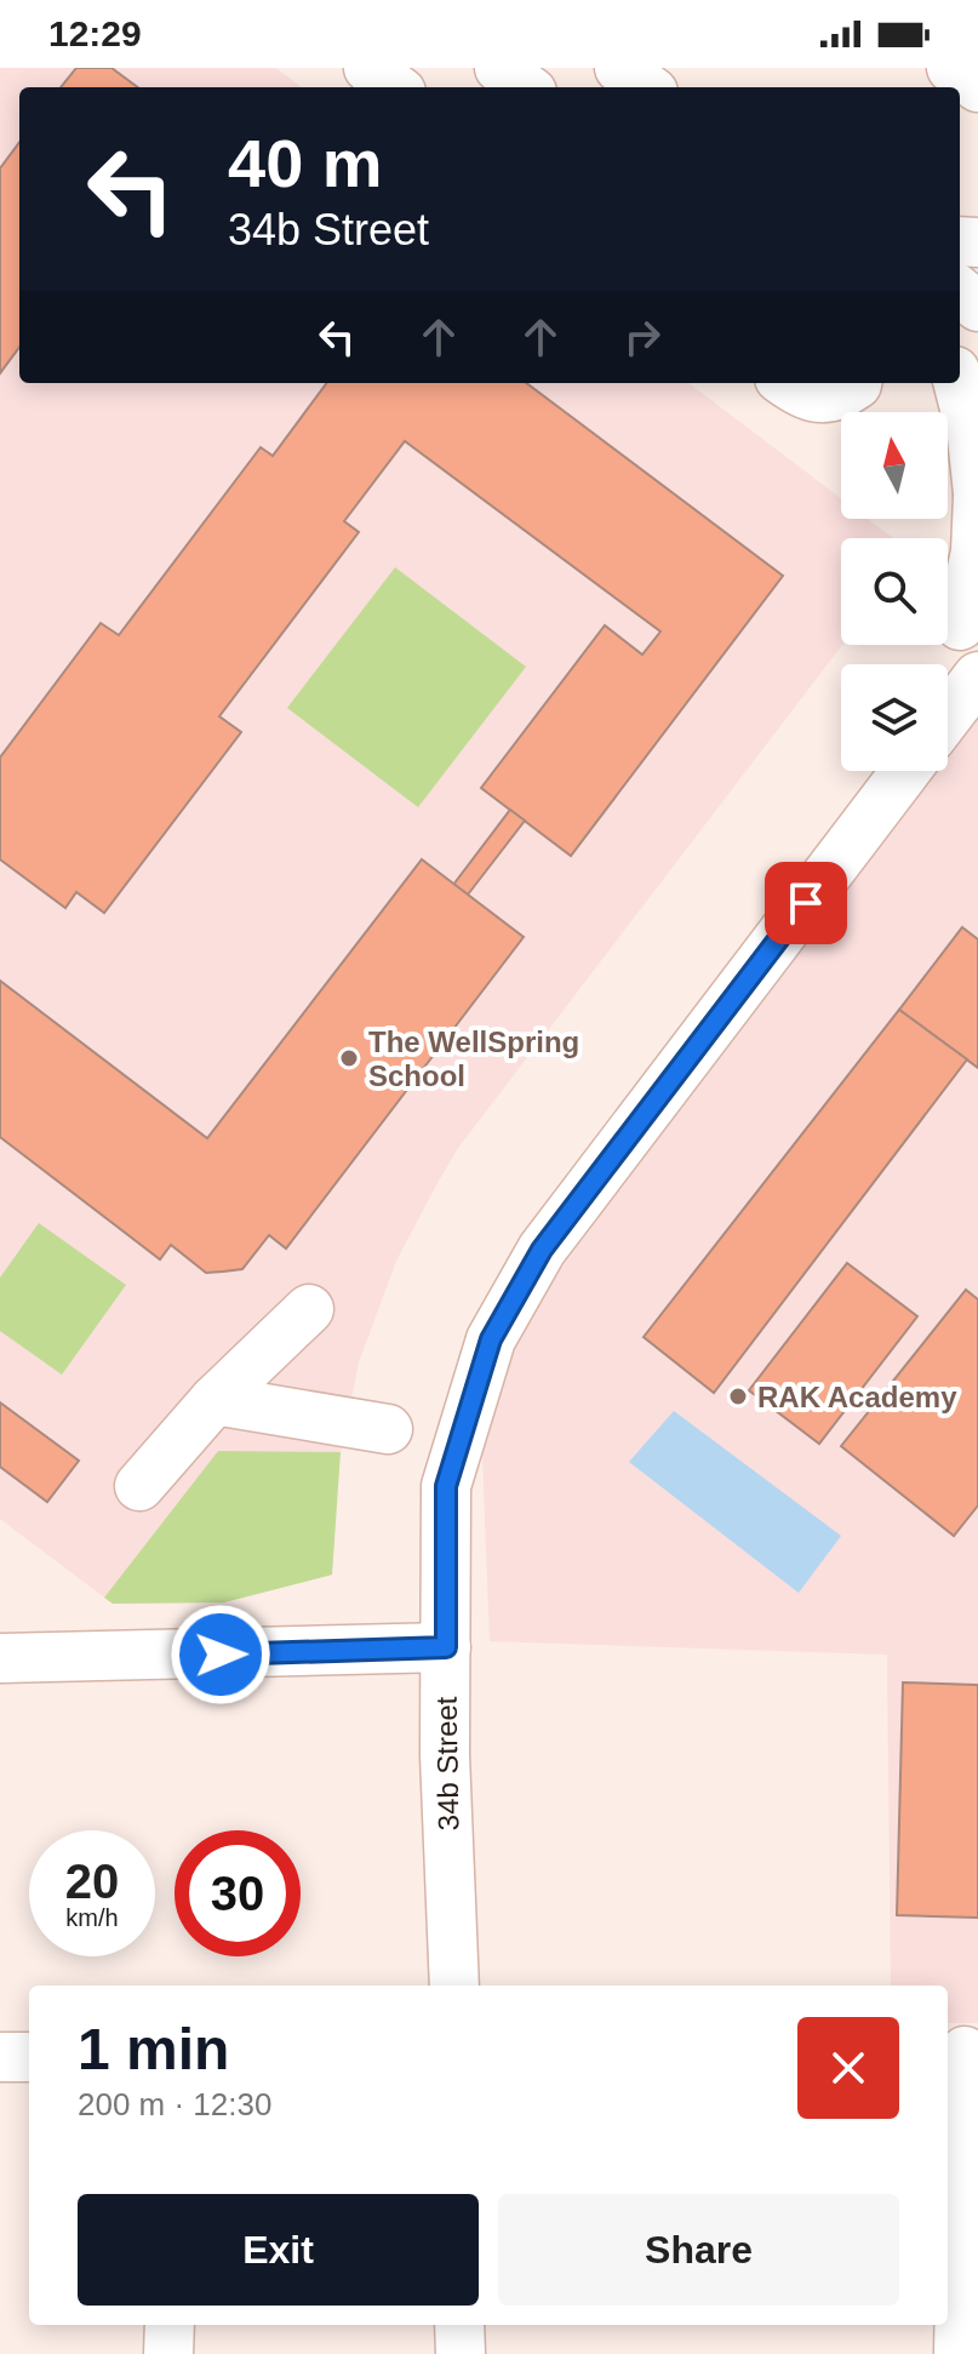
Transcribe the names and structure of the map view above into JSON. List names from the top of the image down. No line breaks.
{"streets":{"street":["34b Street"]},"places":["The WellSpring School","RAK Academy"],"north":"top","page":{"status":"12:29","turn":["40 m","34b Street"],"speed":"20 km/h","limit":"30","heading":["1 min","200 m · 12:30"],"buttons":["Exit","Share"]}}
